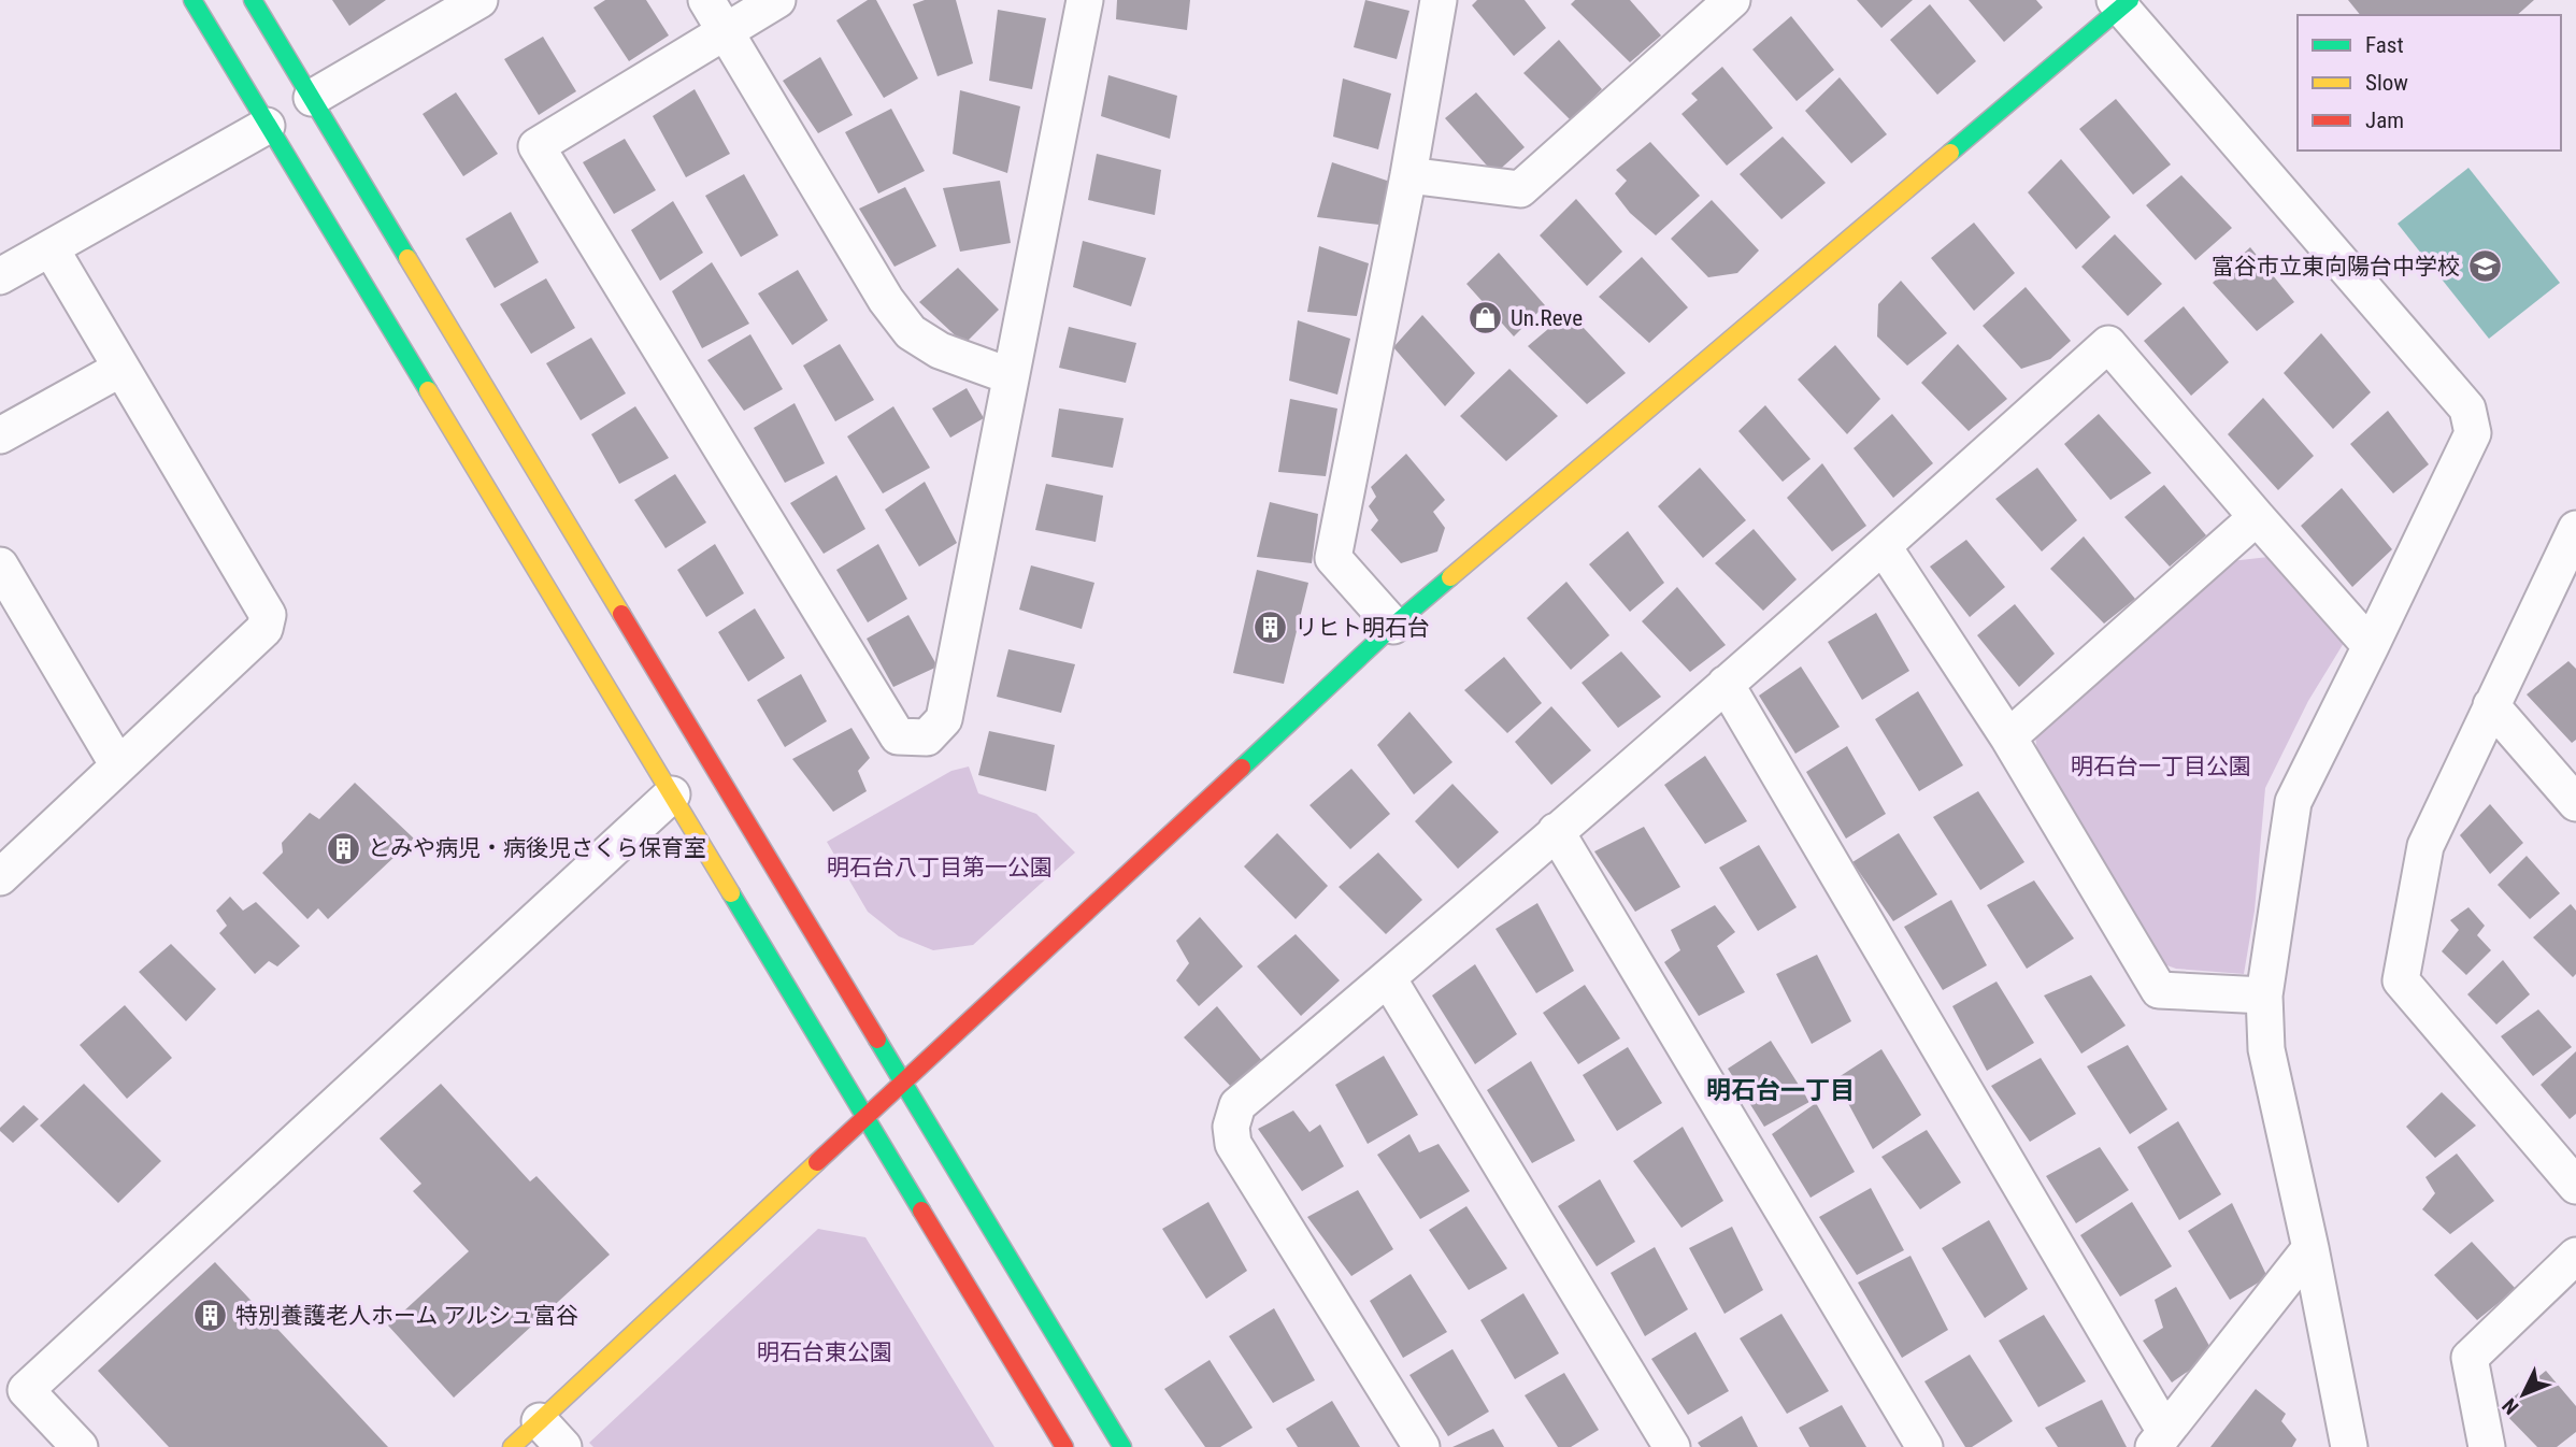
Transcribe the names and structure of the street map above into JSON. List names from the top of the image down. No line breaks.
{"districts":["明石台一丁目"],"parks":["明石台一丁目公園","明石台八丁目第一公園","明石台東公園"],"places":{"school or university":["富谷市立東向陽台中学校"],"shop":["Un.Reve"],"building":["リヒト明石台","とみや病児・病後児さくら保育室","特別養護老人ホーム アルシュ富谷"]},"legend":["Fast","Slow","Jam"],"north":"bottom left"}
